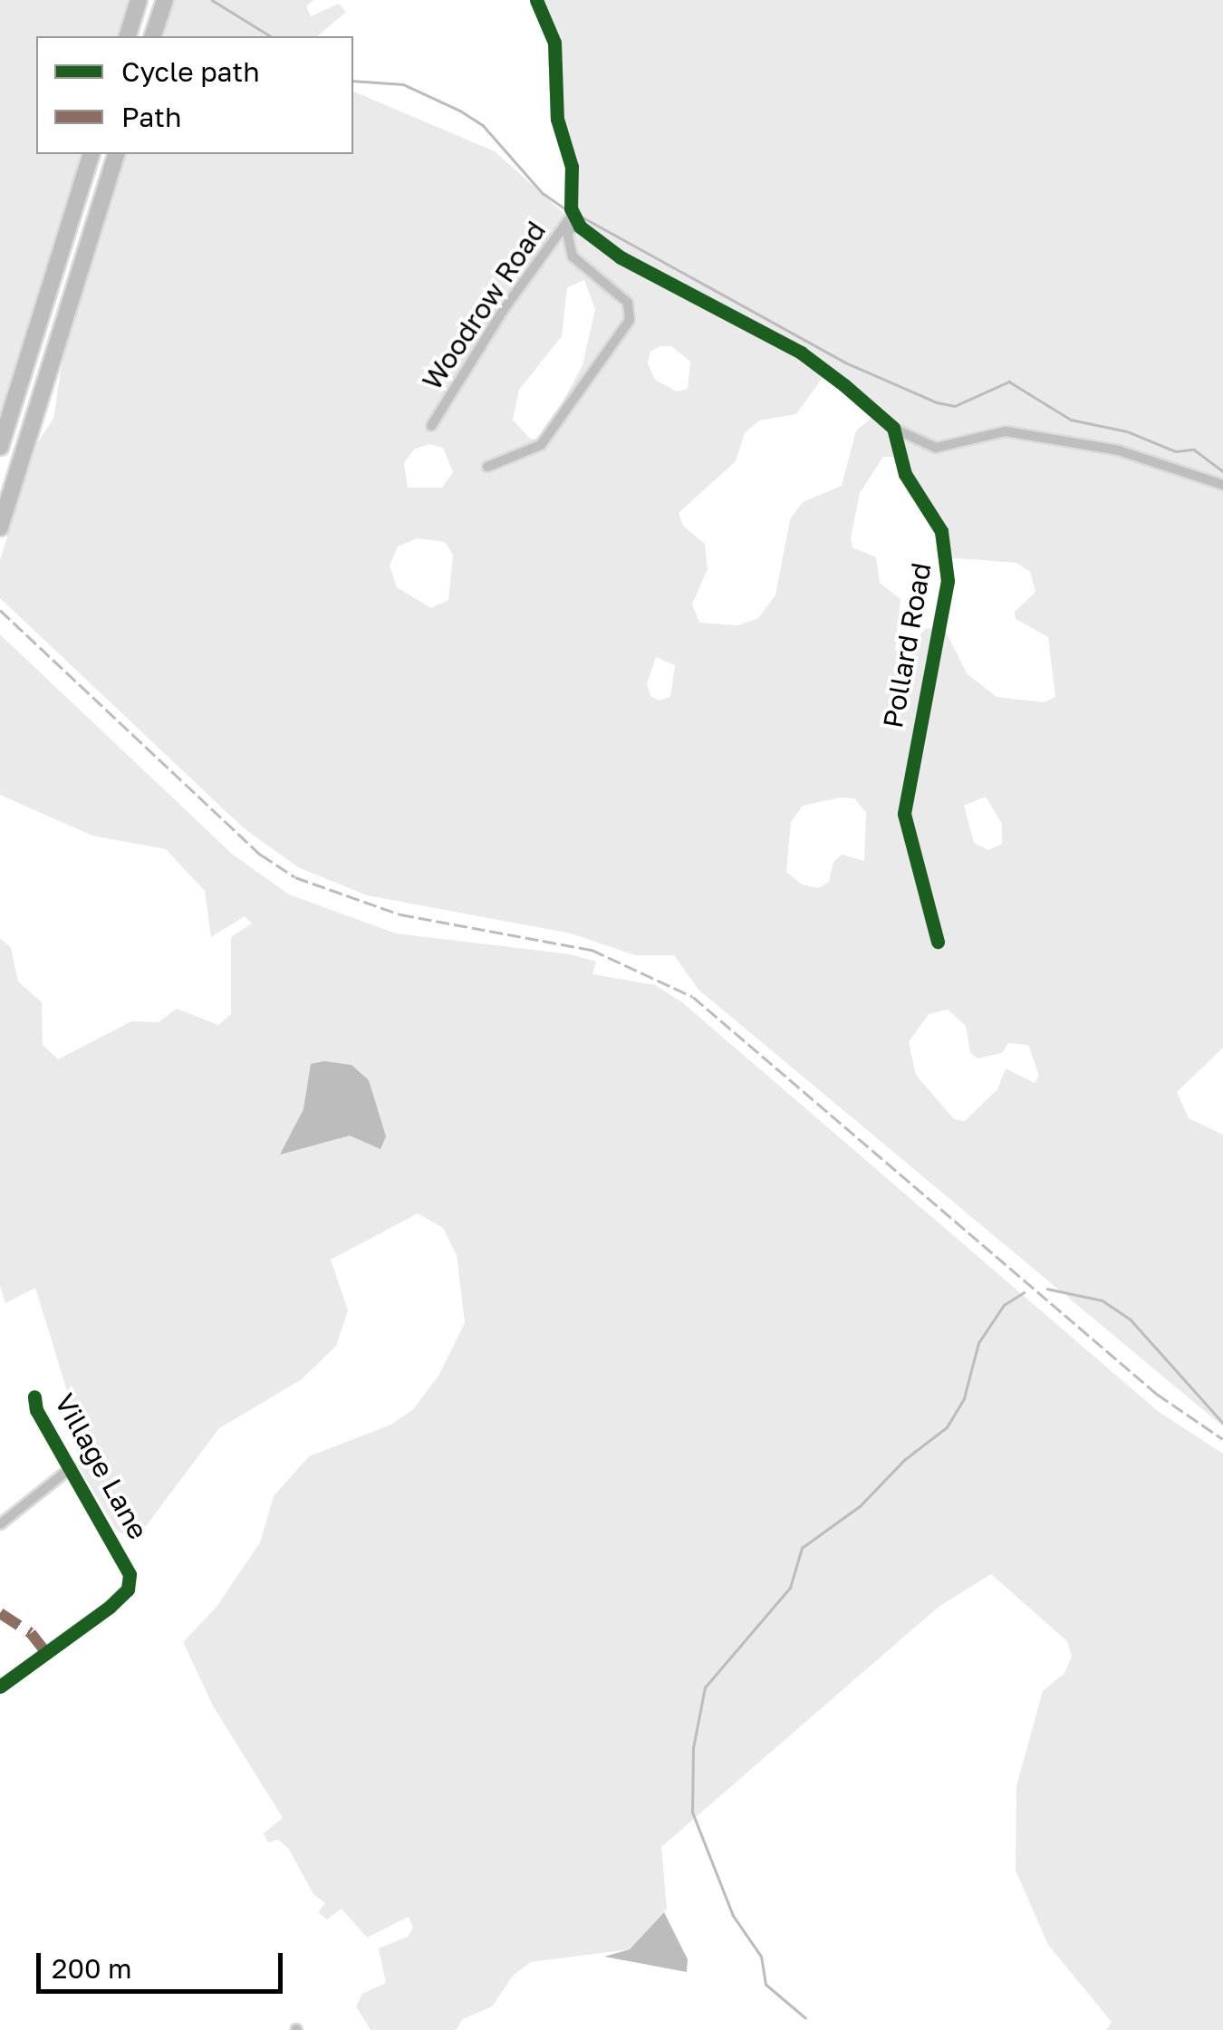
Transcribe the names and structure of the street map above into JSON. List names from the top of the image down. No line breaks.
{"streets":{"street":["Woodrow Road","Pollard Road","Village Lane"]},"legend":["Cycle path","Path"],"scale_bar":"200 m"}
